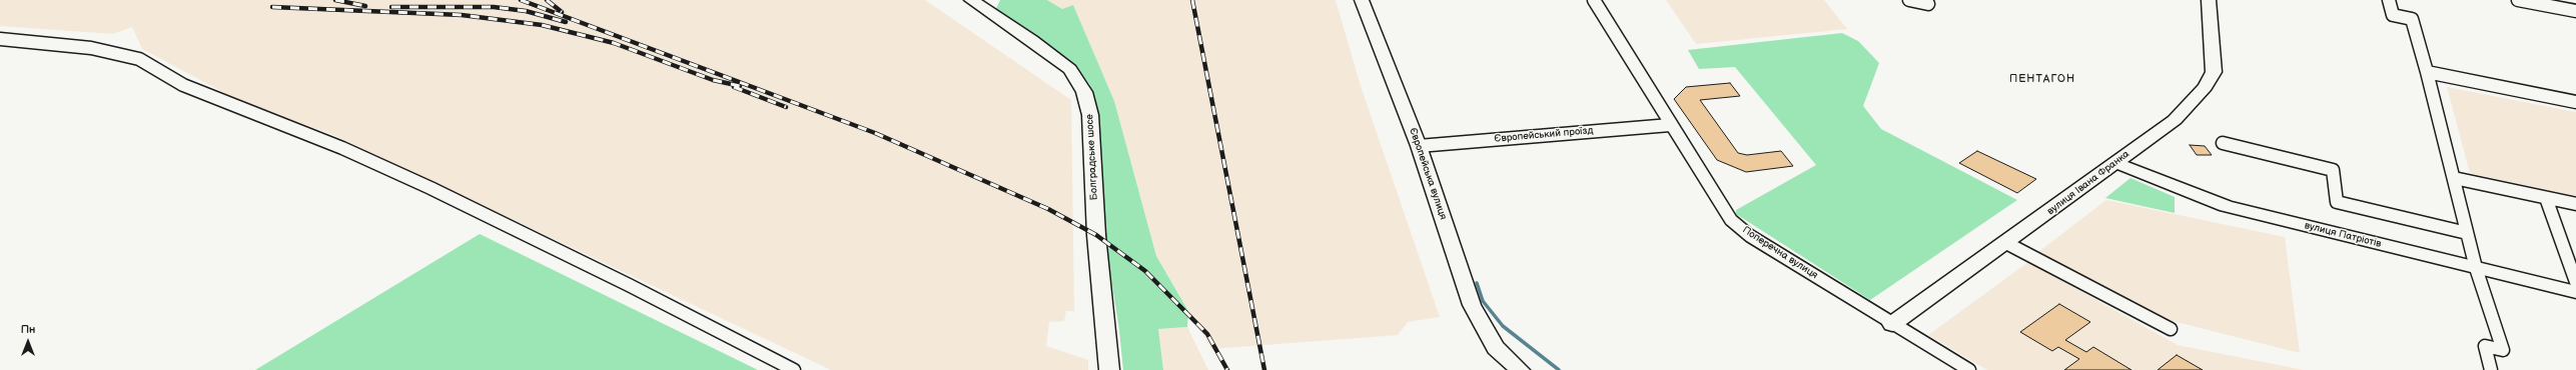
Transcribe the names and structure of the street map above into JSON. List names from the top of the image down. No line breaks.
{"streets":{"main road":["Болградське шосе","Європейська вулиця","вулиця Івана Франка","вулиця Патріотів"],"street":["Європейський проїзд","Поперечна вулиця"]},"crossings":[["Європейський проїзд","Європейська вулиця"],["Європейський проїзд","Поперечна вулиця"],["вулиця Івана Франка","вулиця Патріотів"],["вулиця Івана Франка","Поперечна вулиця"]],"districts":["ПЕНТАГОН"],"north":"top"}
